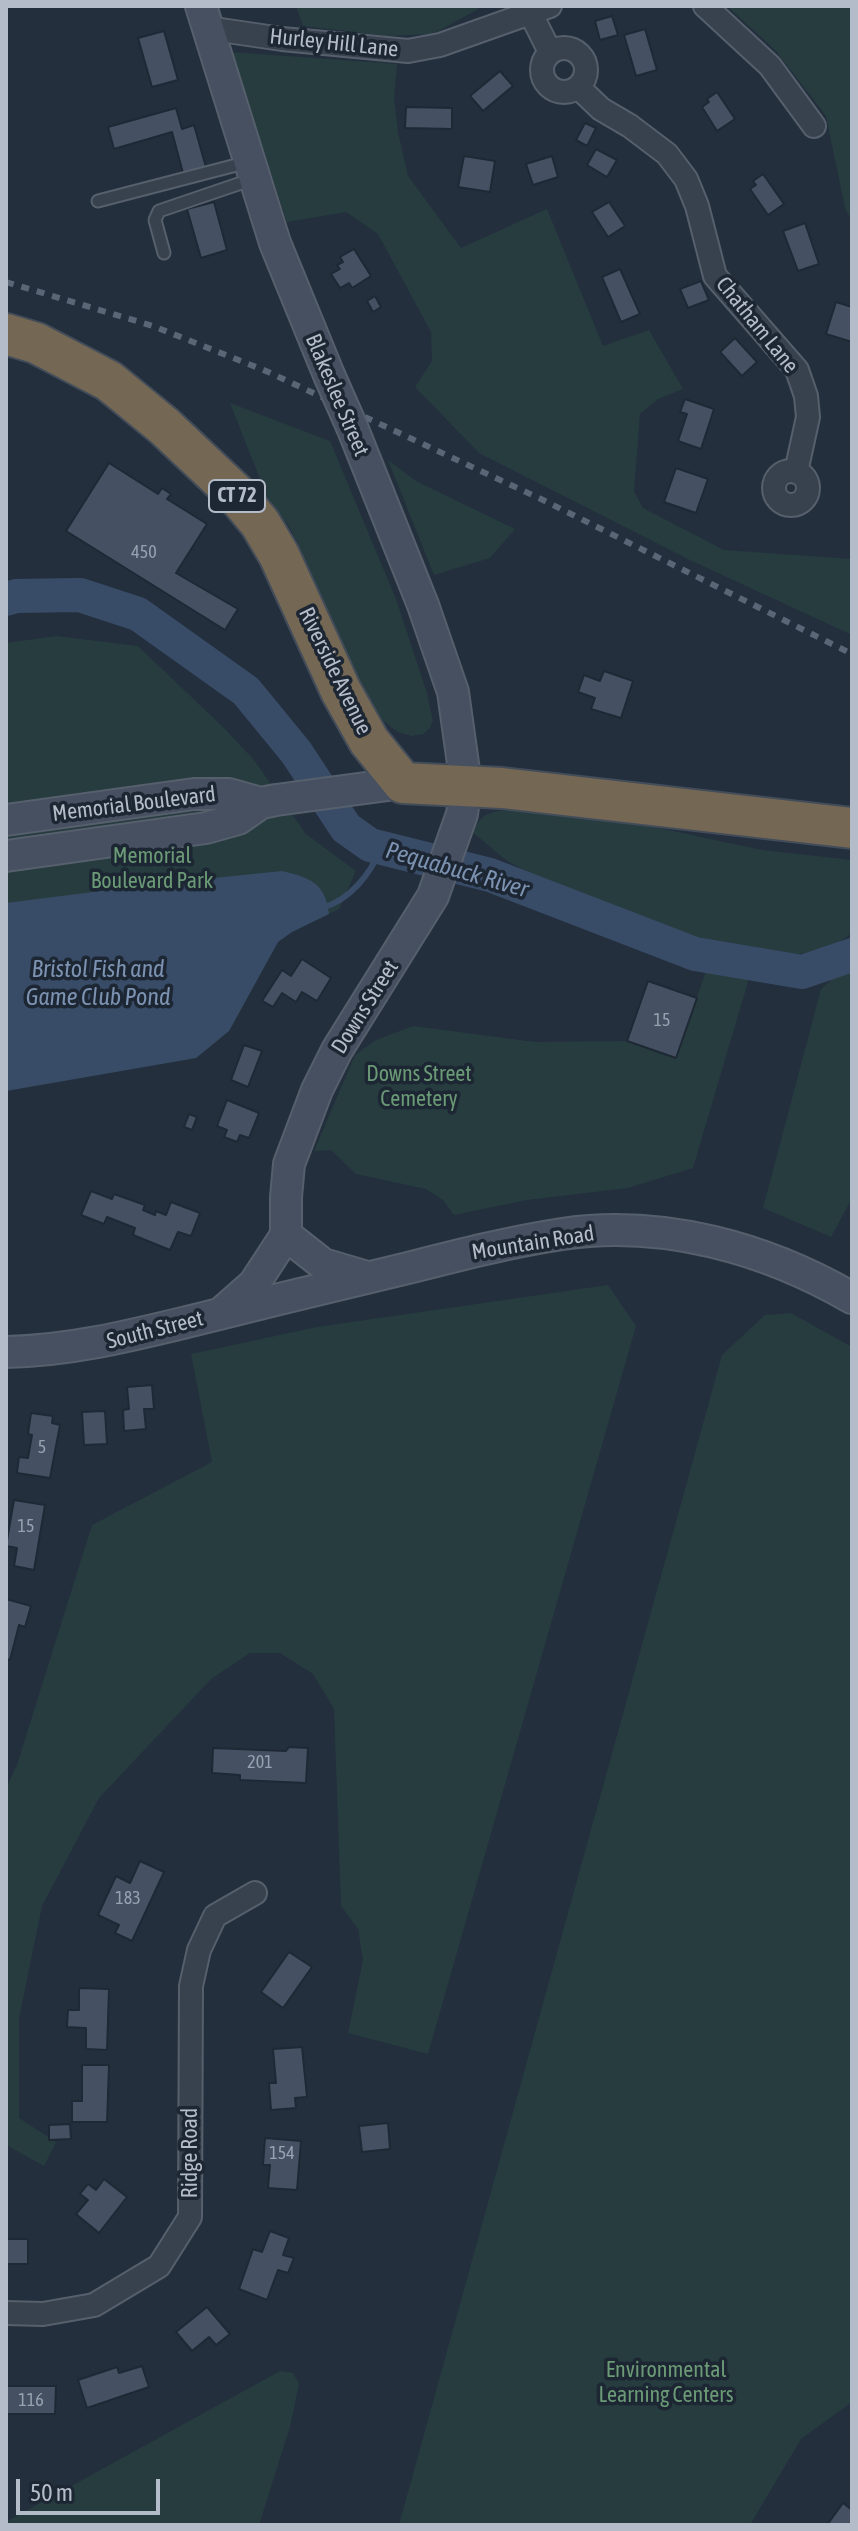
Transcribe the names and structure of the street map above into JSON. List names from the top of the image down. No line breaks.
{"streets":{"highway":["CT 72","Riverside Avenue"],"main road":["Blakeslee Street","Memorial Boulevard","Downs Street","Mountain Road","South Street"],"street":["Hurley Hill Lane","Chatham Lane","Ridge Road"]},"crossings":[["Hurley Hill Lane","Chatham Lane"],["Hurley Hill Lane","Blakeslee Street"],["Blakeslee Street","Downs Street"],["Riverside Avenue","Memorial Boulevard"],["Mountain Road","South Street"]],"water":["Pequabuck River","Bristol Fish and Game Club Pond"],"parks":["Memorial Boulevard Park","Downs Street Cemetery","Environmental Learning Centers"],"house_numbers":["450","15","5","15","201","183","154","116"],"scale_bar":"50 m"}
